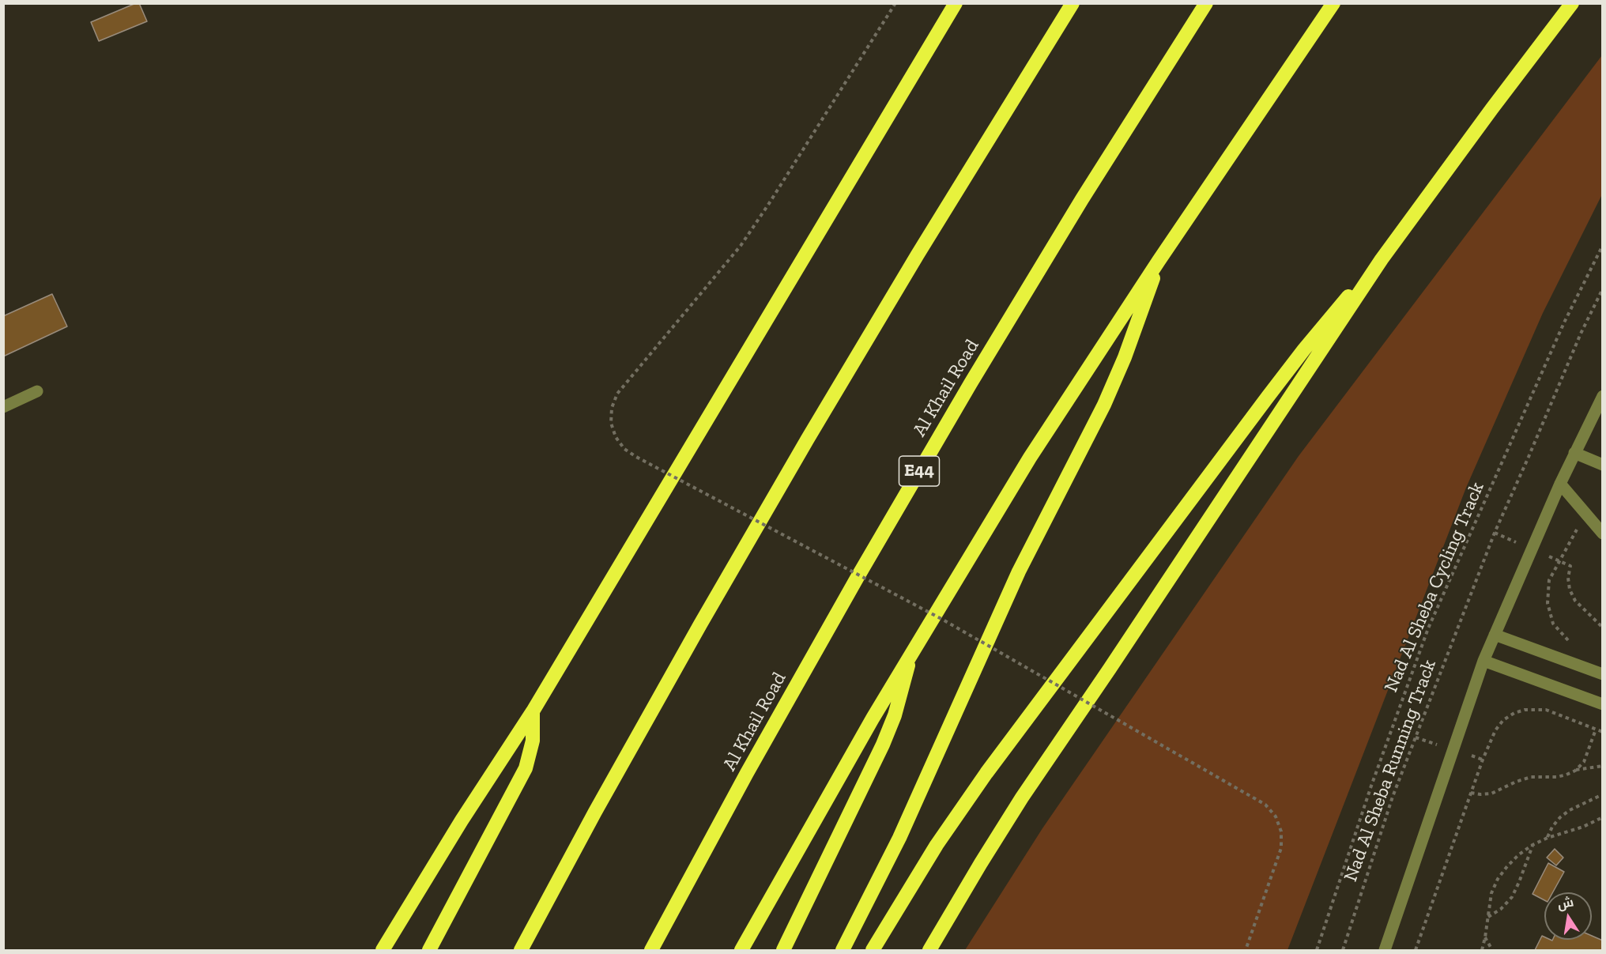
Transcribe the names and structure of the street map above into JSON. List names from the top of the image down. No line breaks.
{"streets":{"highway":["Al Khail Road","E44"],"path":["Nad Al Sheba Cycling Track","Nad Al Sheba Running Track"]},"north":"top"}
